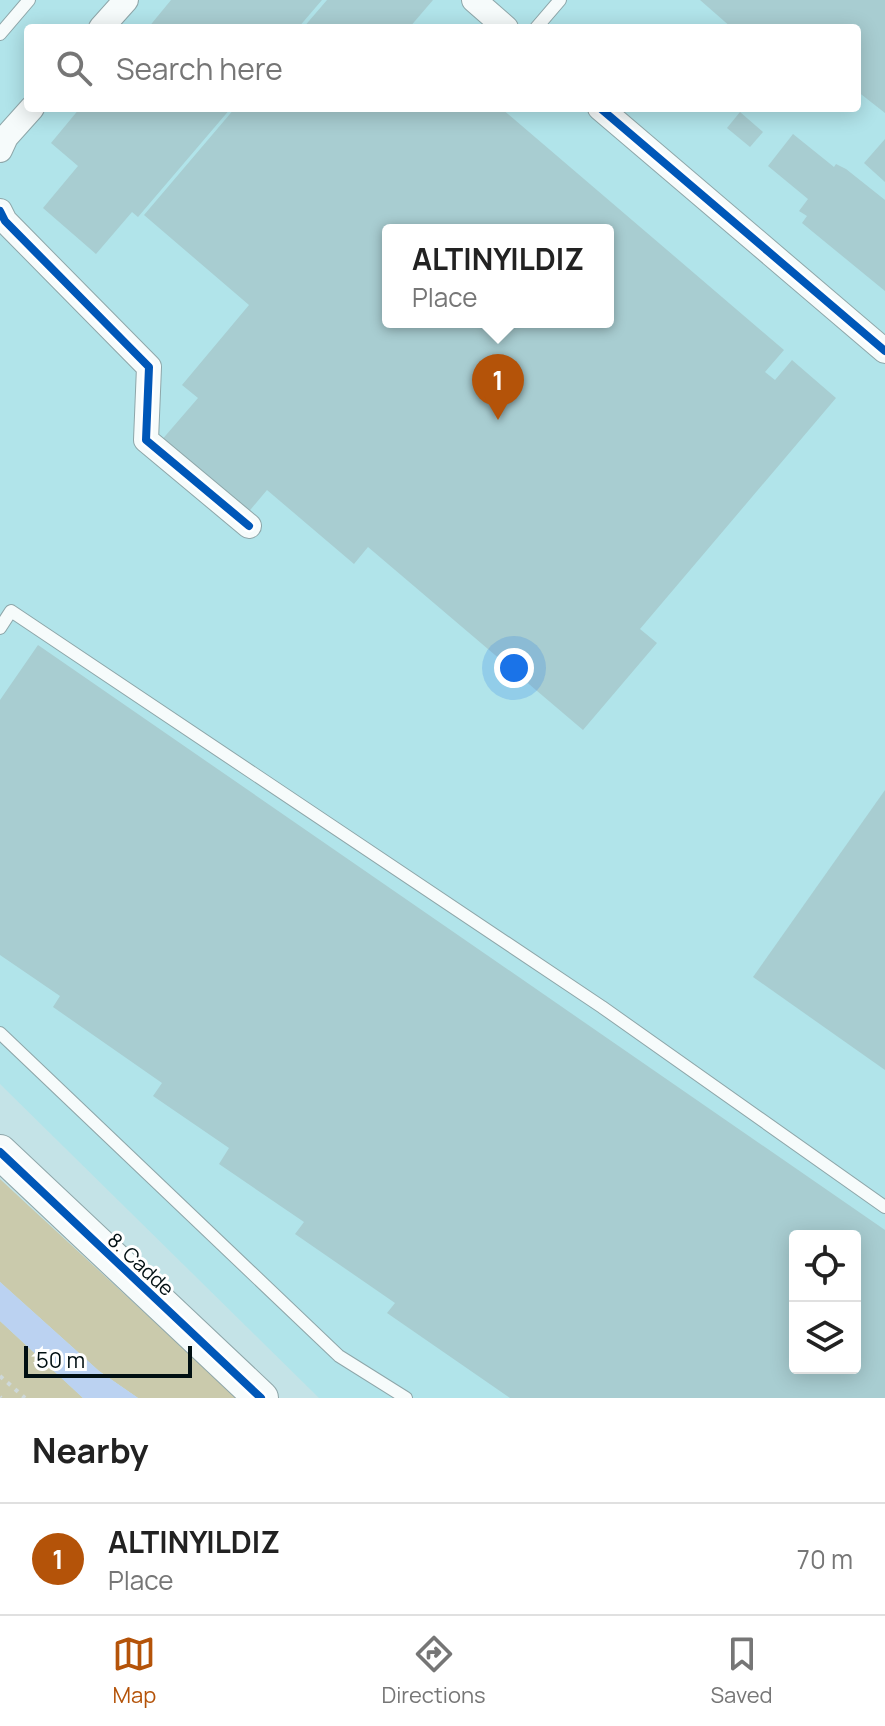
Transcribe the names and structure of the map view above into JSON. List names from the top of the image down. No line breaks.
{"streets":{"street":["8. Cadde"]},"scale_bar":"50 m","page":{"search":"Search here","popup":["ALTINYILDIZ","Place"],"pins":"1","scale":"50 m","heading":"Nearby","list":[{"mark":"1","name":"ALTINYILDIZ","note":"Place","value":"70 m"}],"nav":["Map","Directions","Saved"]}}
